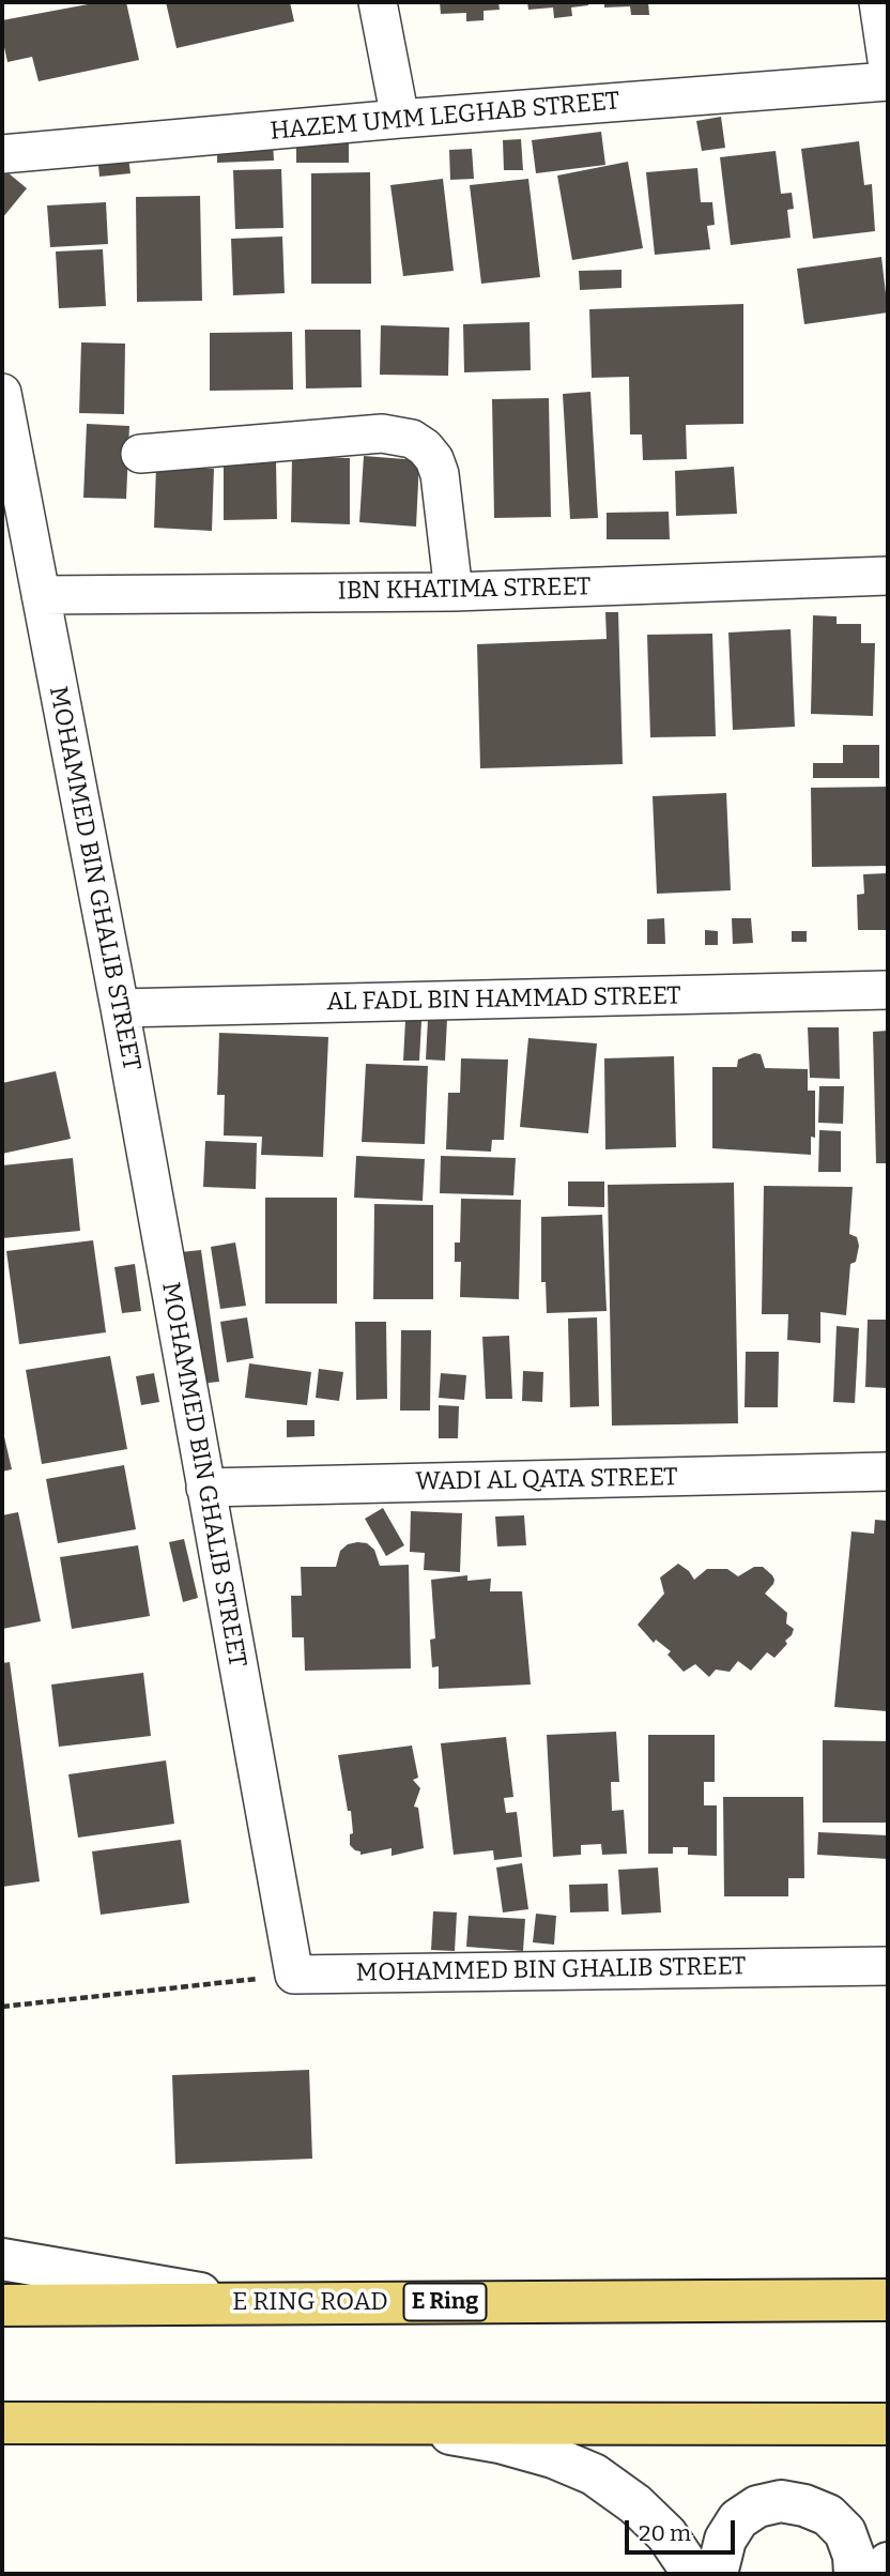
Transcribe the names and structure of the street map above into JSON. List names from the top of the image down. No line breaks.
{"streets":{"main road":["E Ring","E RING ROAD"],"street":["HAZEM UMM LEGHAB STREET","IBN KHATIMA STREET","MOHAMMED BIN GHALIB STREET","AL FADL BIN HAMMAD STREET","WADI AL QATA STREET"]},"crossings":[["IBN KHATIMA STREET","MOHAMMED BIN GHALIB STREET"],["MOHAMMED BIN GHALIB STREET","AL FADL BIN HAMMAD STREET"],["MOHAMMED BIN GHALIB STREET","WADI AL QATA STREET"]],"scale_bar":"20 m"}
